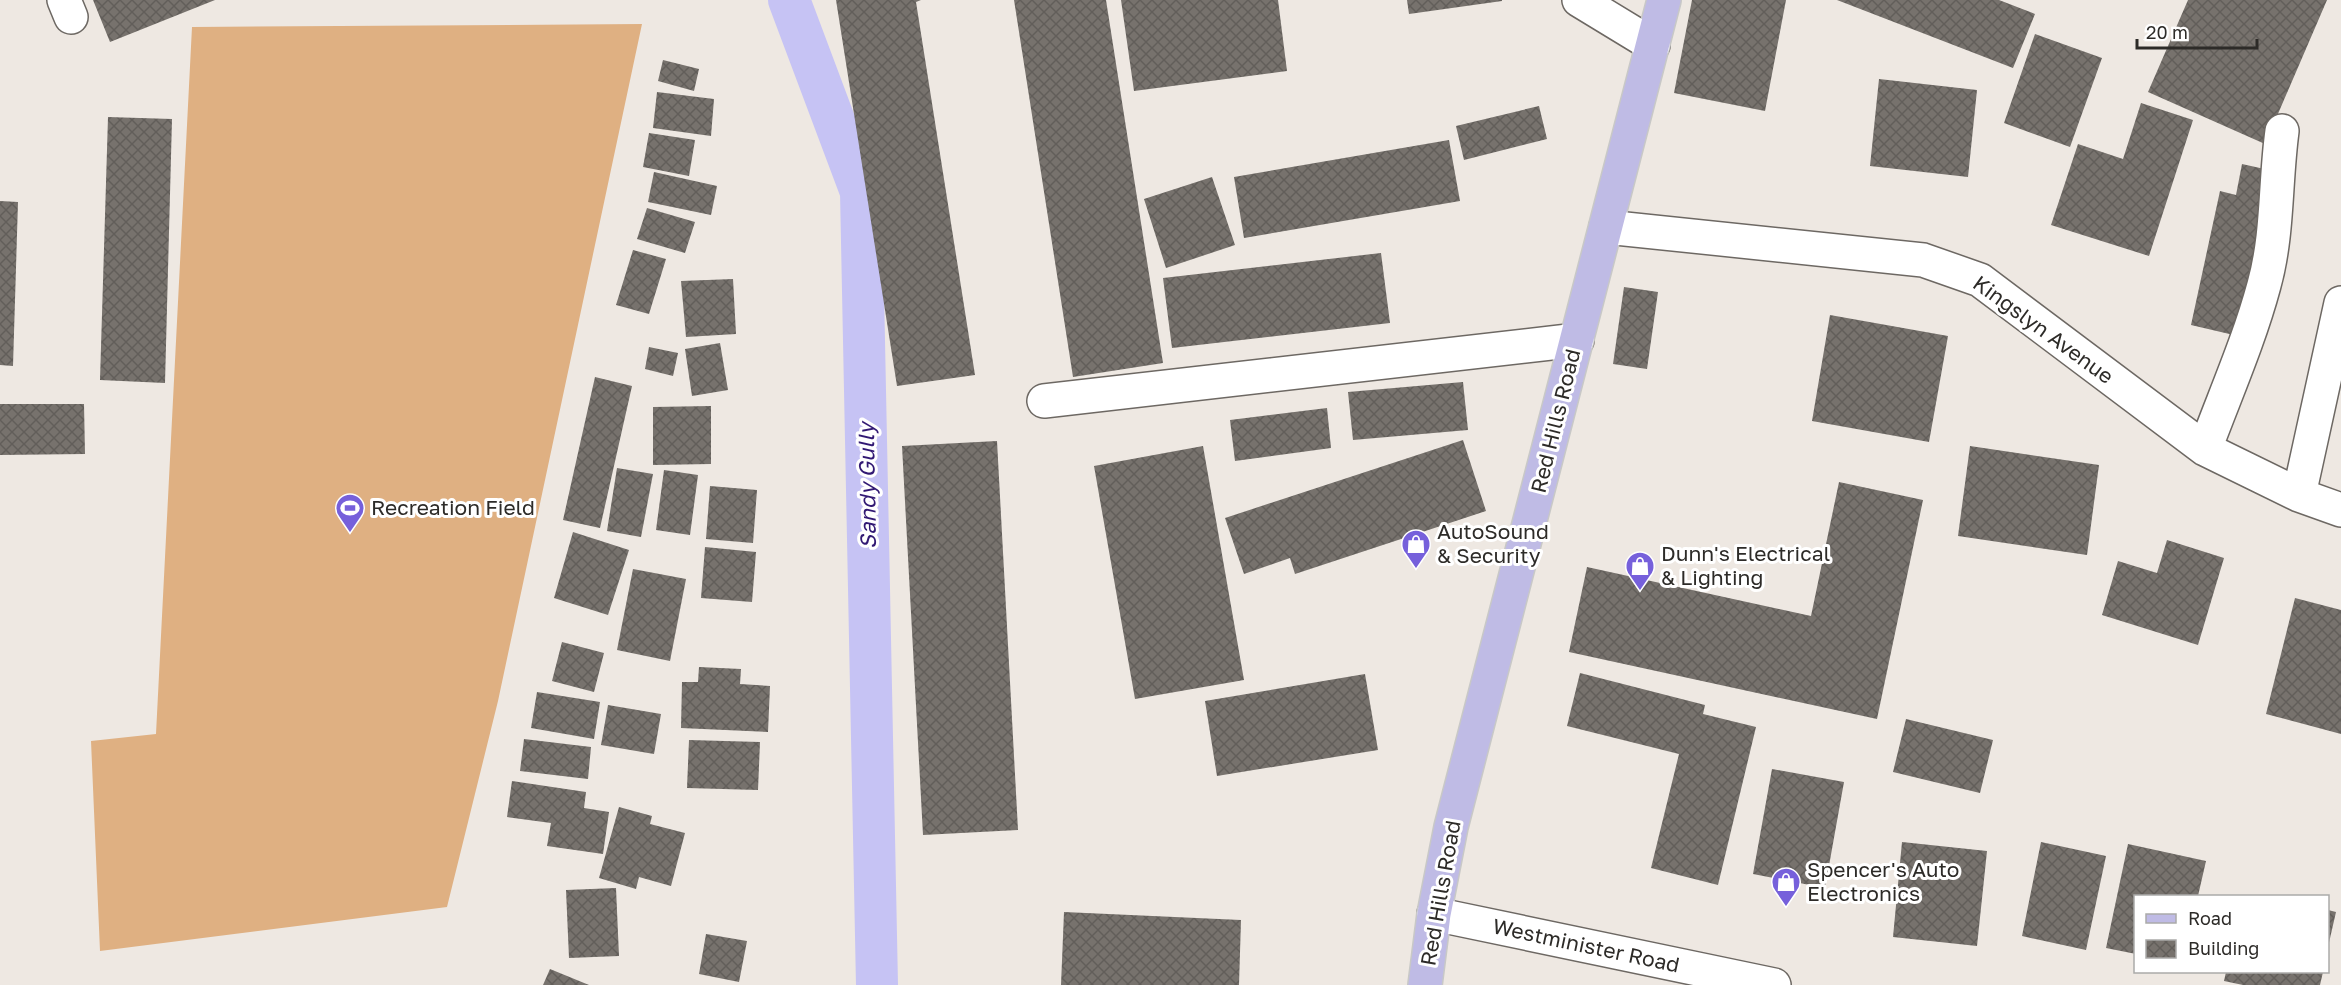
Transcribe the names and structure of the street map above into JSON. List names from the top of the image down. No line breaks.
{"streets":{"main road":["Red Hills Road"],"street":["Kingslyn Avenue","Westminister Road"]},"crossings":[["Kingslyn Avenue","Red Hills Road"],["Red Hills Road","Westminister Road"]],"water":["Sandy Gully"],"places":{"sports":["Recreation Field"],"shop":["AutoSound & Security","Dunn's Electrical & Lighting","Spencer's Auto Electronics"]},"legend":["Road","Building"],"scale_bar":"20 m"}
